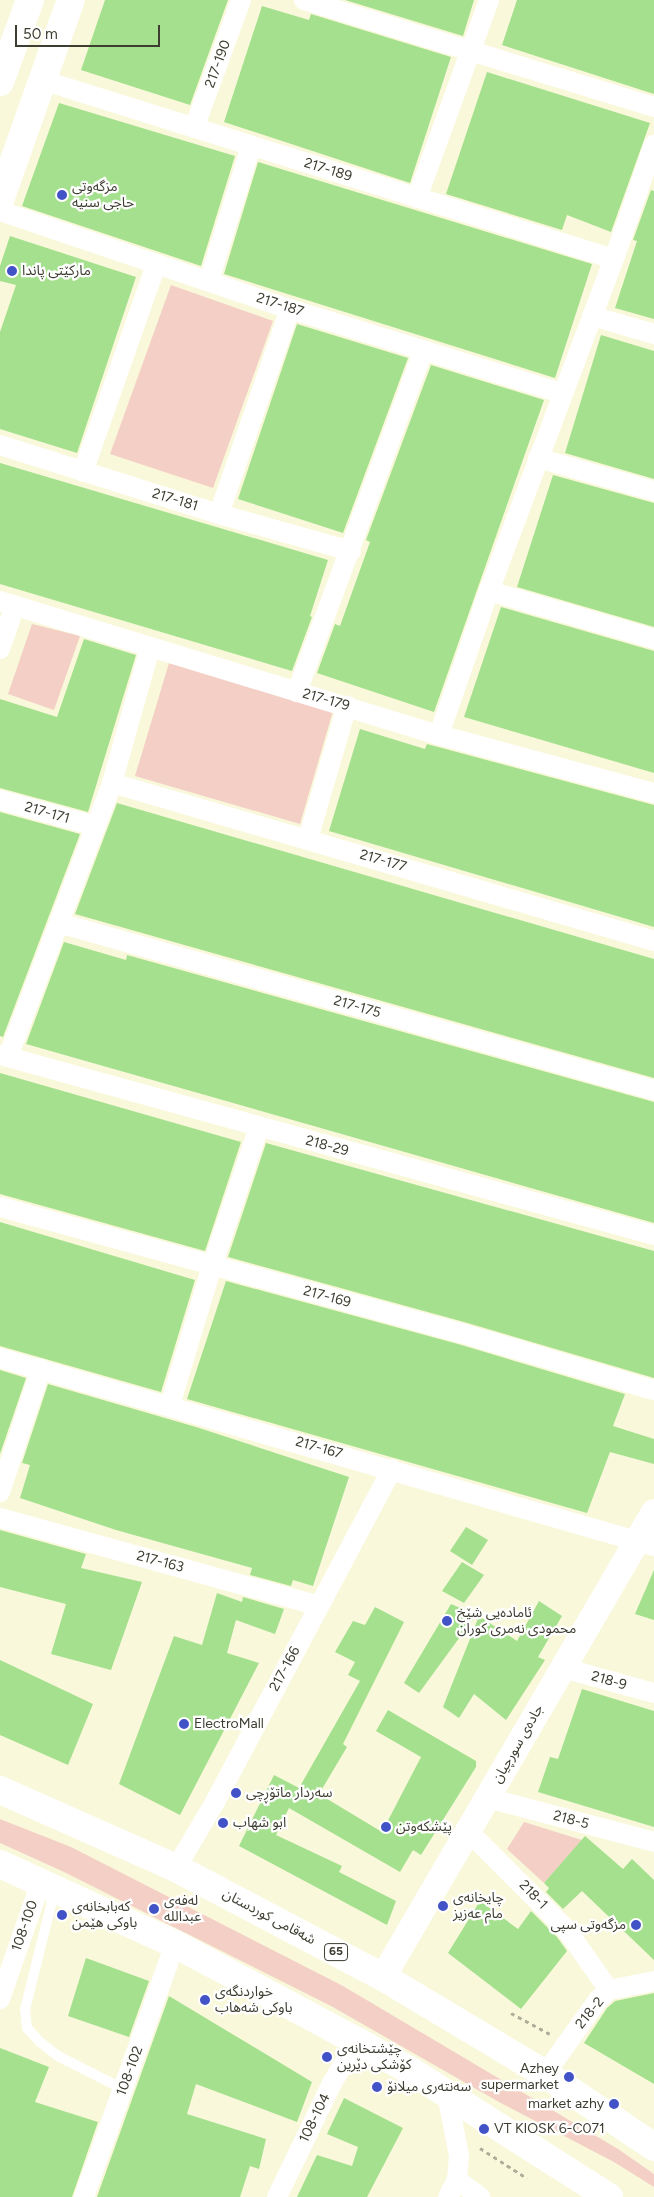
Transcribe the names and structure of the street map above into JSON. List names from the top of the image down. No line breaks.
{"streets":{"main road":["شەقامی کوردستان","65"],"street":["217-190","217-189","217-187","217-181","217-179","217-171","217-177","217-175","218-29","217-169","217-167","217-163","217-166","218-9","جادەی سورچیان","218-5","218-1","108-100","218-2","108-102","108-104"]},"crossings":[["217-190","217-189"],["217-167","217-166"],["217-167","جادەی سورچیان"],["217-163","217-166"],["217-166","شەقامی کوردستان"],["218-9","جادەی سورچیان"],["جادەی سورچیان","218-5"],["جادەی سورچیان","218-1"],["جادەی سورچیان","شەقامی کوردستان"],["218-1","218-2"],["شەقامی کوردستان","218-2"]],"places":["مزگەوتی حاجی سنیە","مارکێتی پاندا","ئامادەیی شێخ محمودی نەمری کوران","ElectroMall","سەردار ماتۆڕچی","ابو شهاب","پێشکەوتن","چایخانەی مام عەزیز","لەفەی عبدالله","کەبابخانەی باوکی هێمن","مزگەوتی سپی","خواردنگەی باوکی شەهاب","چێشتخانەی کۆشکی دێرین","Azhey supermarket","سەنتەری میلانۆ","market azhy","VT KIOSK 6-C071"],"scale_bar":"50 m"}
